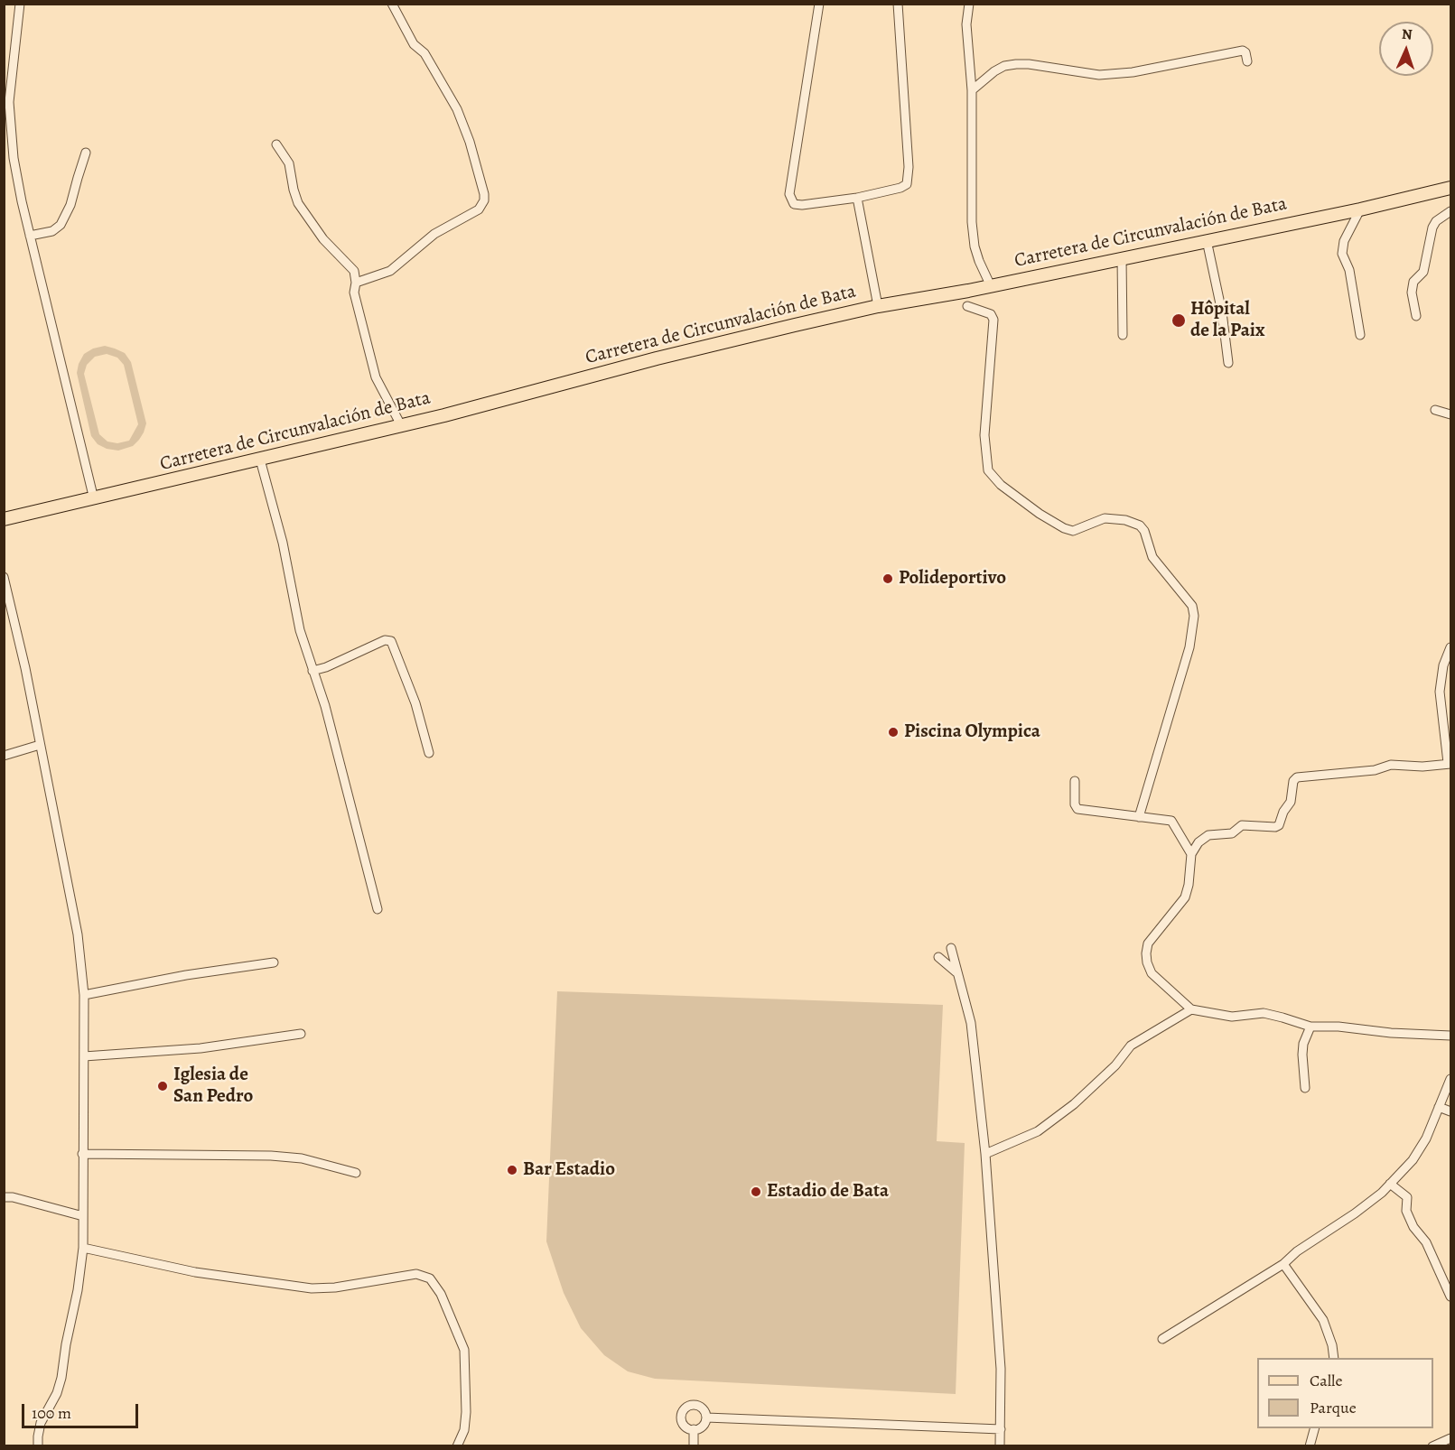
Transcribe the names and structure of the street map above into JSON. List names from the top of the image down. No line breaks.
{"streets":{"main road":["Carretera de Circunvalación de Bata"]},"places":["Hôpital de la Paix","Polideportivo","Piscina Olympica","Iglesia de San Pedro","Bar Estadio","Estadio de Bata"],"legend":["Calle","Parque"],"scale_bar":"100 m","north":"top"}
